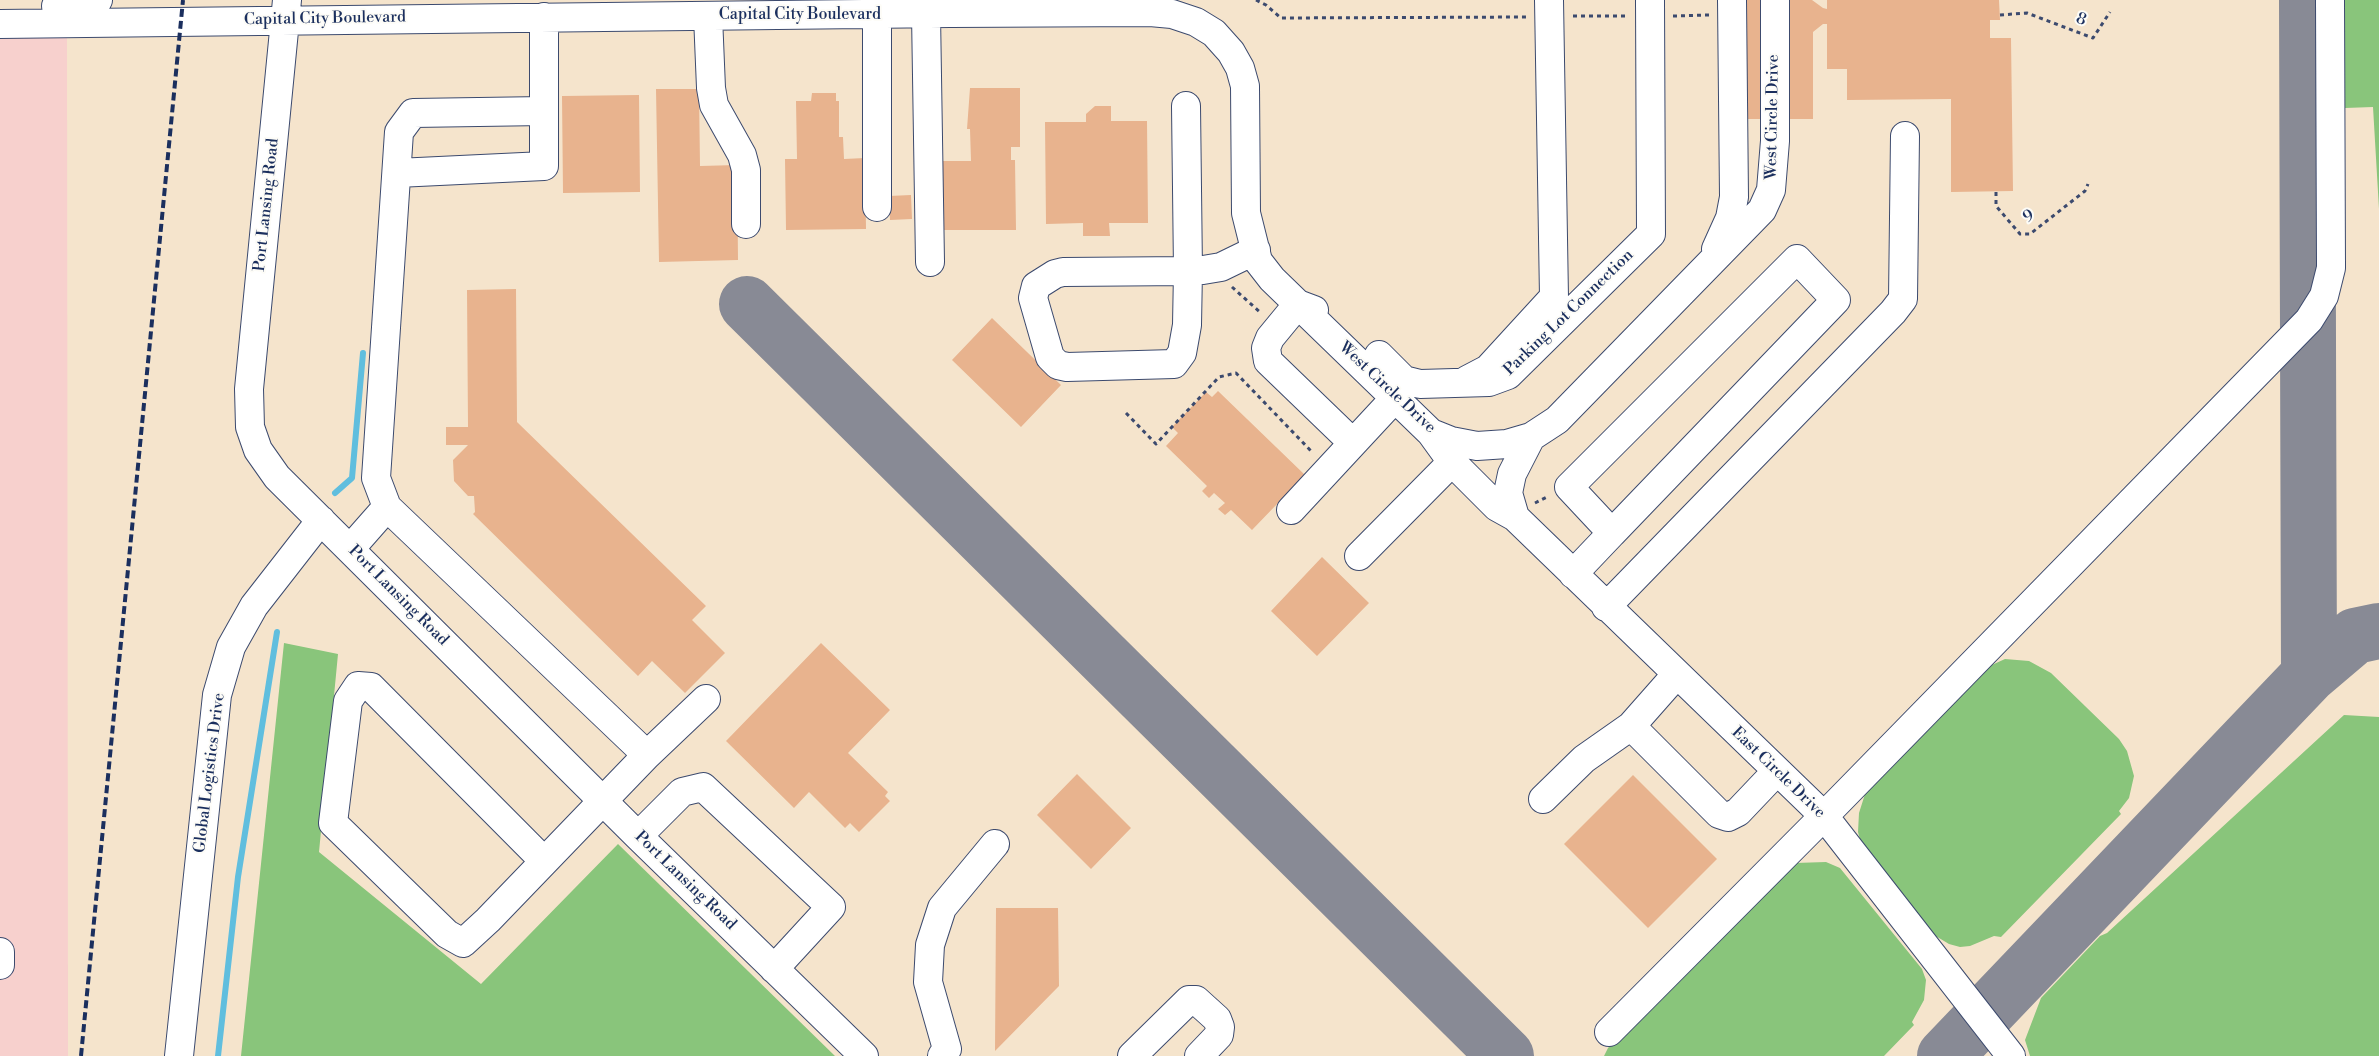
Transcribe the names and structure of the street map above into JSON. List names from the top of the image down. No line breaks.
{"streets":{"street":["Capital City Boulevard","West Circle Drive","Port Lansing Road","Parking Lot Connection","Global Logistics Drive","East Circle Drive"],"path":["8","9"]},"crossings":[["Capital City Boulevard","West Circle Drive"],["Capital City Boulevard","Port Lansing Road"],["West Circle Drive","Parking Lot Connection"],["West Circle Drive","East Circle Drive"],["Port Lansing Road","Global Logistics Drive"]]}
